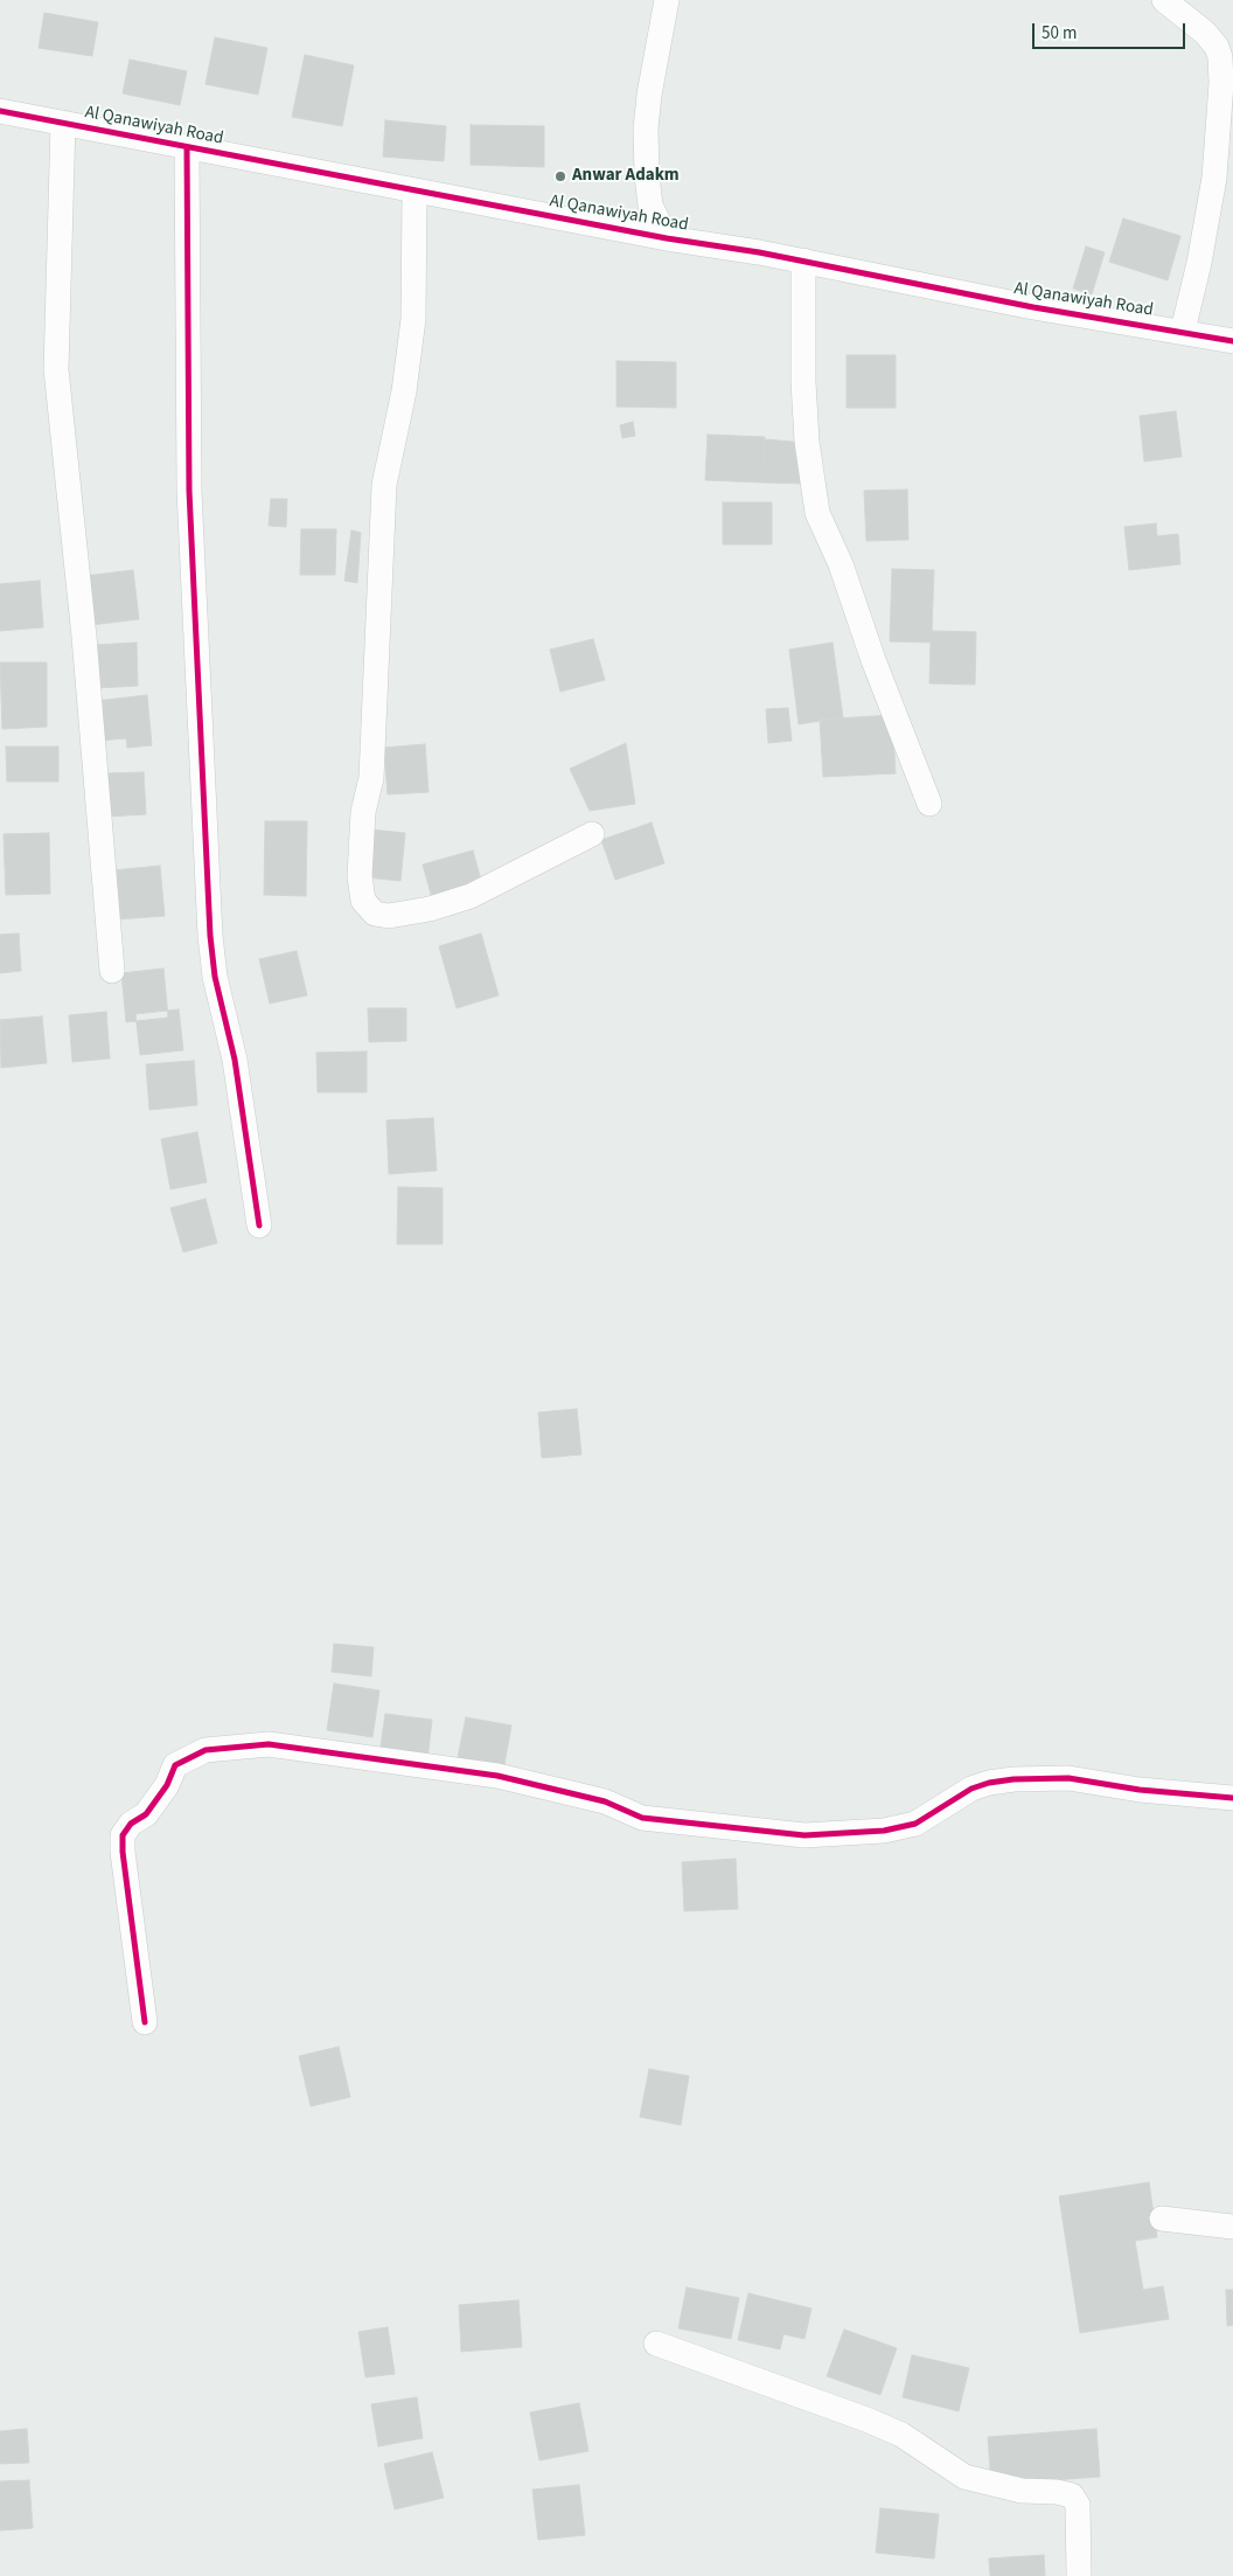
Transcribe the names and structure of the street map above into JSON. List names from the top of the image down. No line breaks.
{"streets":{"street":["Al Qanawiyah Road"]},"places":["Anwar Adakm"],"scale_bar":"50 m"}
